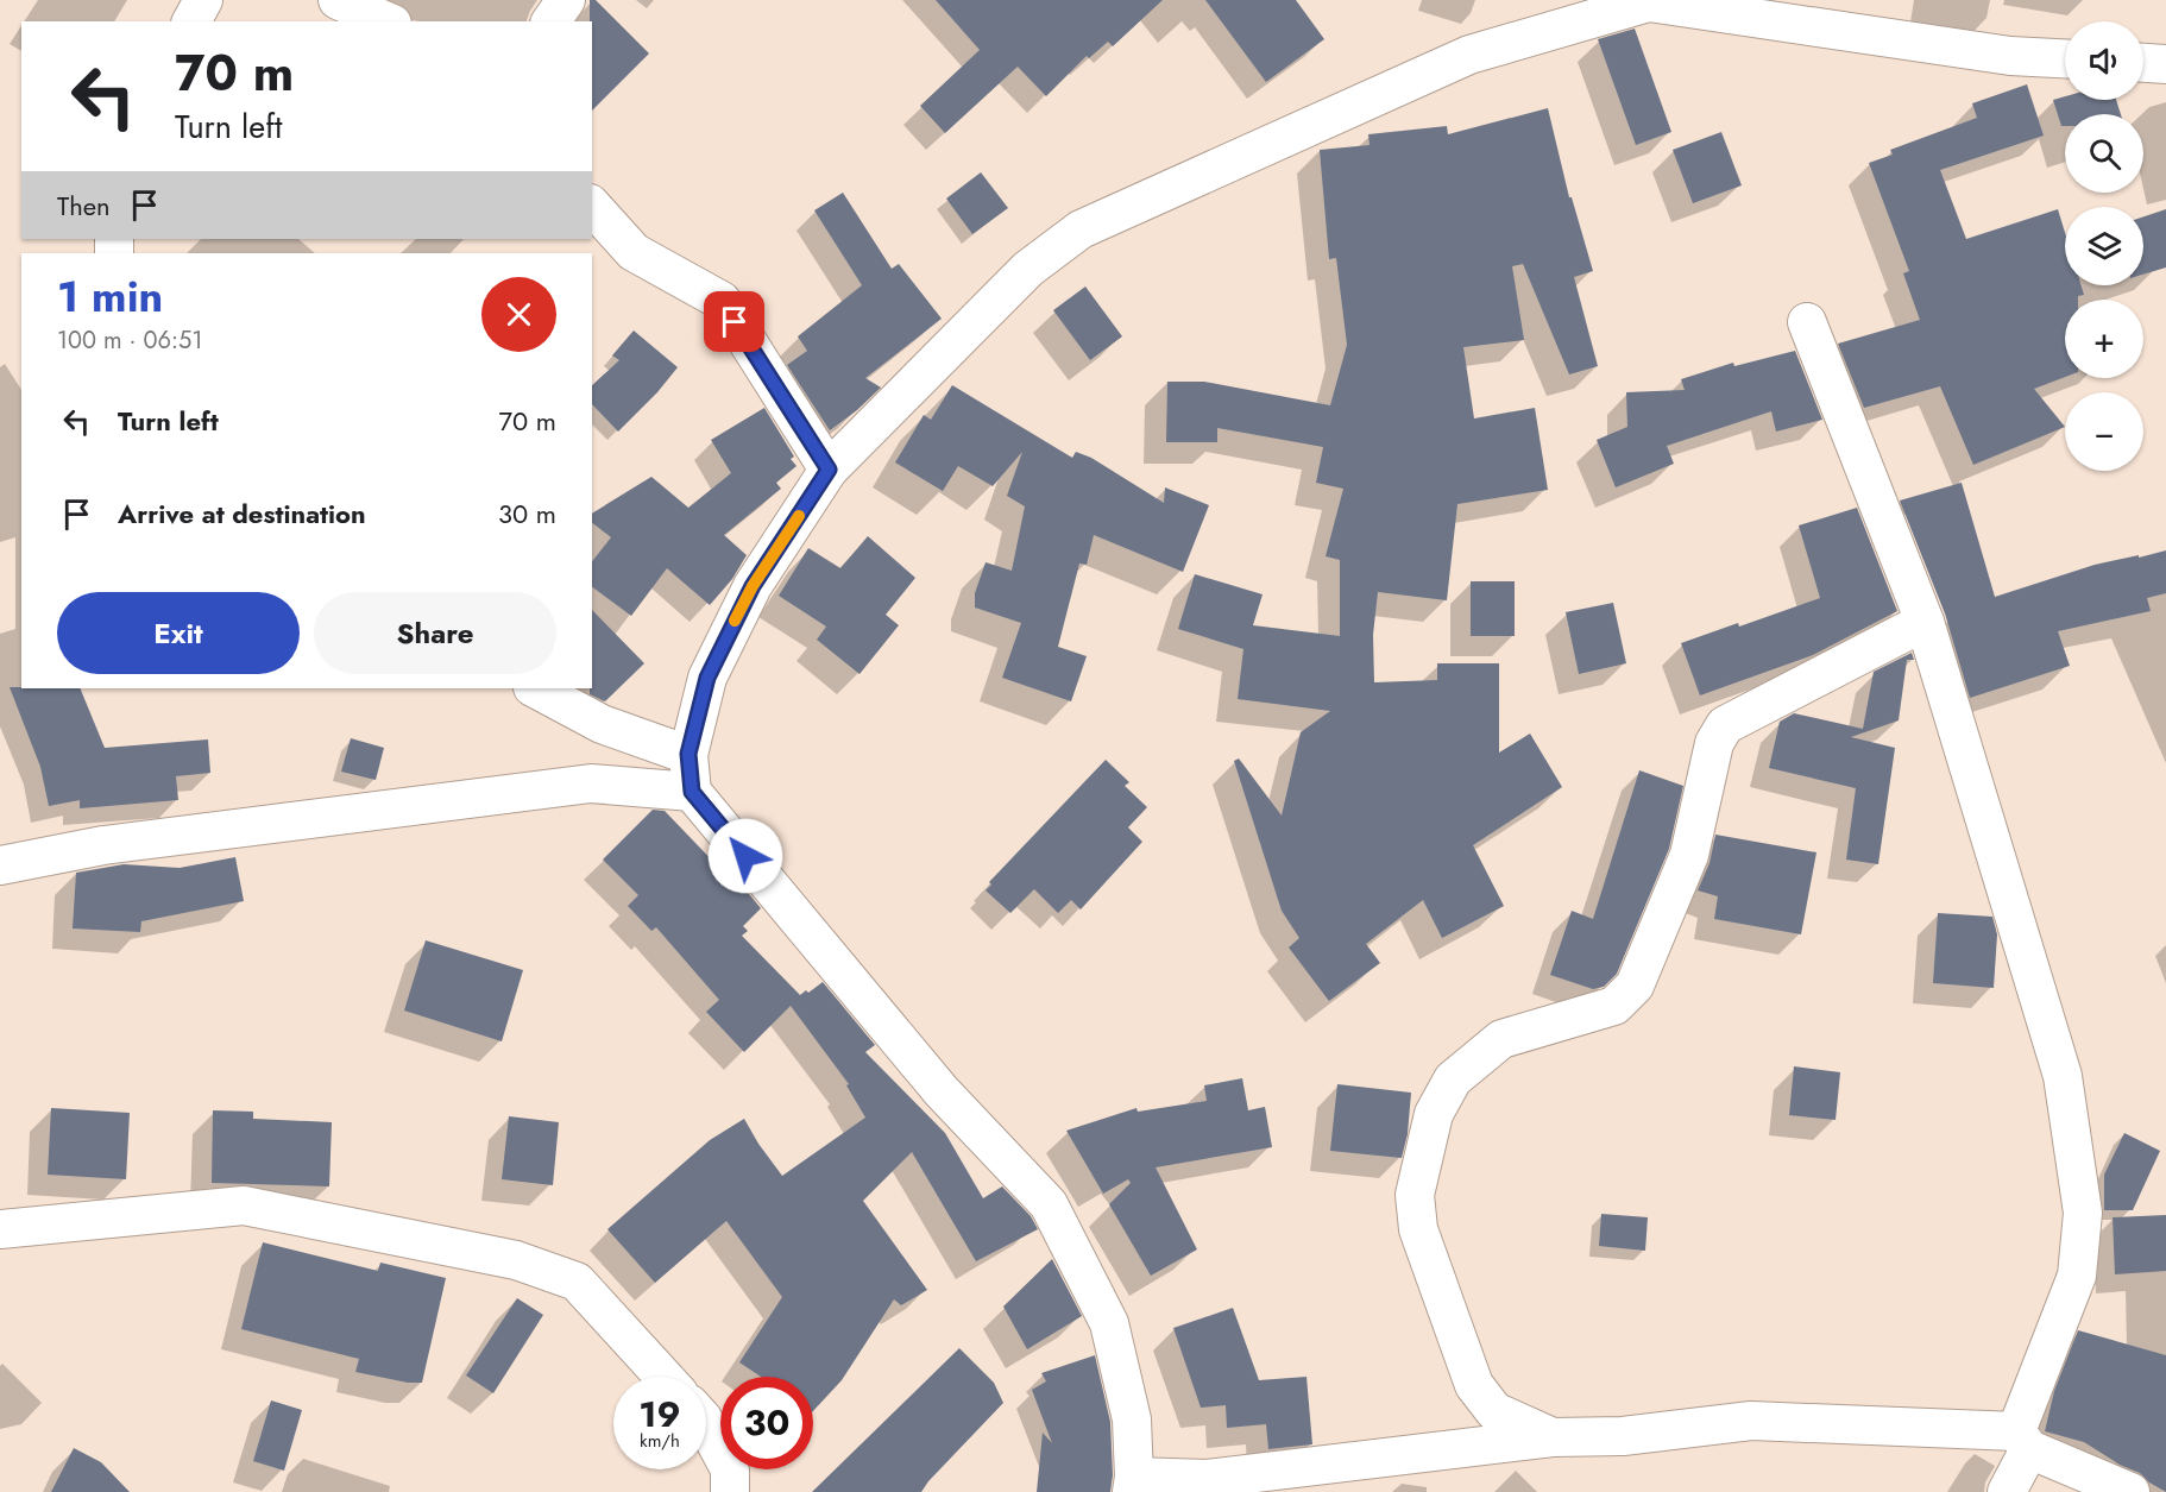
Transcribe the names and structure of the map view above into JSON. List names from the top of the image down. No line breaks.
{"page":{"map_buttons":["+","−"],"turn":["70 m","Turn left"],"then":"Then","heading":["1 min","100 m · 06:51"],"list":[{"name":"Turn left","value":"70 m"},{"name":"Arrive at destination","value":"30 m"}],"buttons":["Exit","Share"],"speed":"19 km/h","limit":"30"}}
